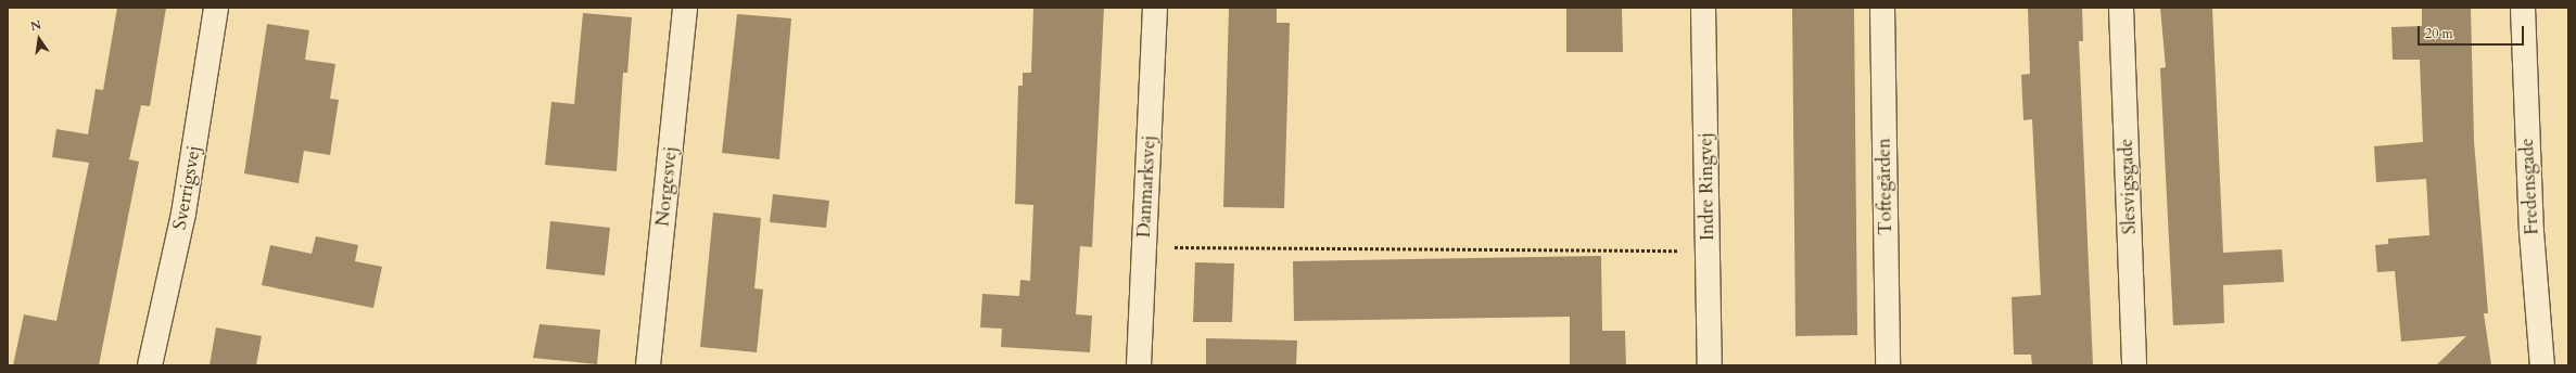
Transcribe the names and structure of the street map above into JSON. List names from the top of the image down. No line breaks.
{"streets":{"street":["Norgesvej","Danmarksvej","Indre Ringvej","Toftegården","Slesvigsgade","Fredensgade","Sverrigsvej"]},"scale_bar":"20 m","north":"top"}
